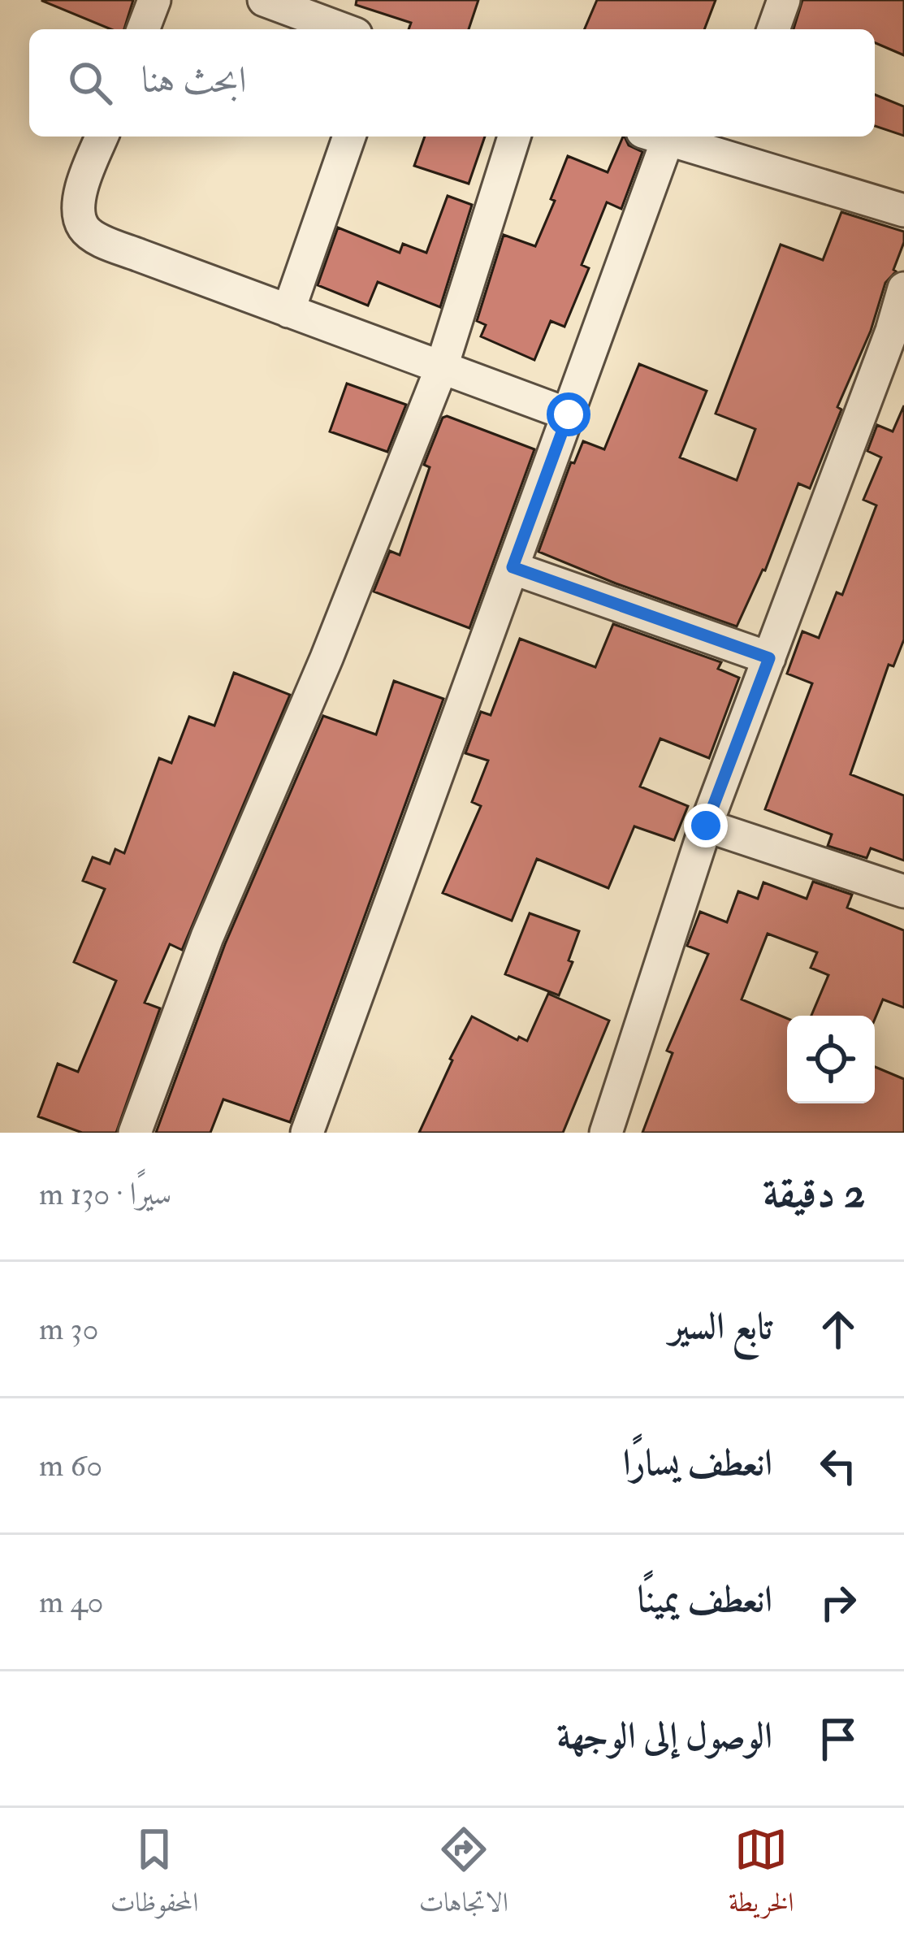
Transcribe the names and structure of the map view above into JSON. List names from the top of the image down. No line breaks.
{"page":{"search":"ابحث هنا","heading":["2 دقيقة","سيرًا · 130 m"],"list":[["تابع السير","30 m"],["انعطف يسارًا","60 m"],["انعطف يمينًا","40 m"],"الوصول إلى الوجهة"],"nav":["الخريطة","الاتجاهات","المحفوظات"]}}
